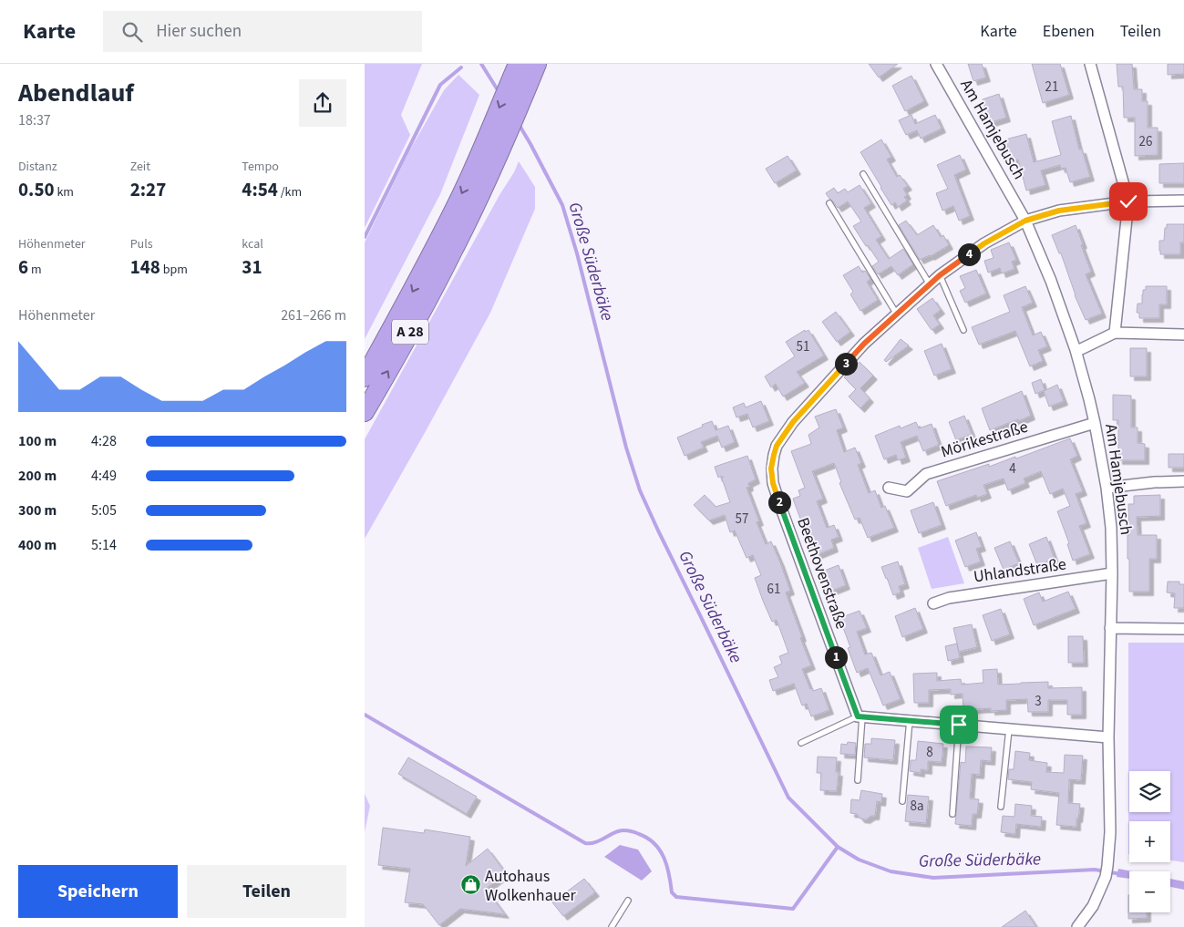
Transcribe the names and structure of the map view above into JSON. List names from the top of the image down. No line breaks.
{"streets":{"highway":["A 28"],"street":["Am Hamjebusch","Mörikestraße","Uhlandstraße","Beethovenstraße"]},"crossings":[["Am Hamjebusch","Mörikestraße"],["Am Hamjebusch","Uhlandstraße"],["Am Hamjebusch","Beethovenstraße"]],"water":["Große Süderbäke"],"places":{"shop":["Autohaus Wolkenhauer"]},"house_numbers":["21","26","51","4","57","61","3","8","8a"],"page":{"header":"Karte","search":"Hier suchen","nav":["Karte","Ebenen","Teilen"],"heading":["Abendlauf","18:37"],"stats":[["Distanz","0.50 km"],["Zeit","2:27"],["Tempo","4:54 /km"],["Höhenmeter","6 m"],["Puls","148 bpm"],["kcal","31"]],"pins":["4","3","2","1"],"chart":["Höhenmeter","261–266 m"],"list":[{"name":"100 m","note":"4:28"},{"name":"200 m","note":"4:49"},{"name":"300 m","note":"5:05"},{"name":"400 m","note":"5:14"}],"map_buttons":["+","−"],"buttons":["Speichern","Teilen"]}}
